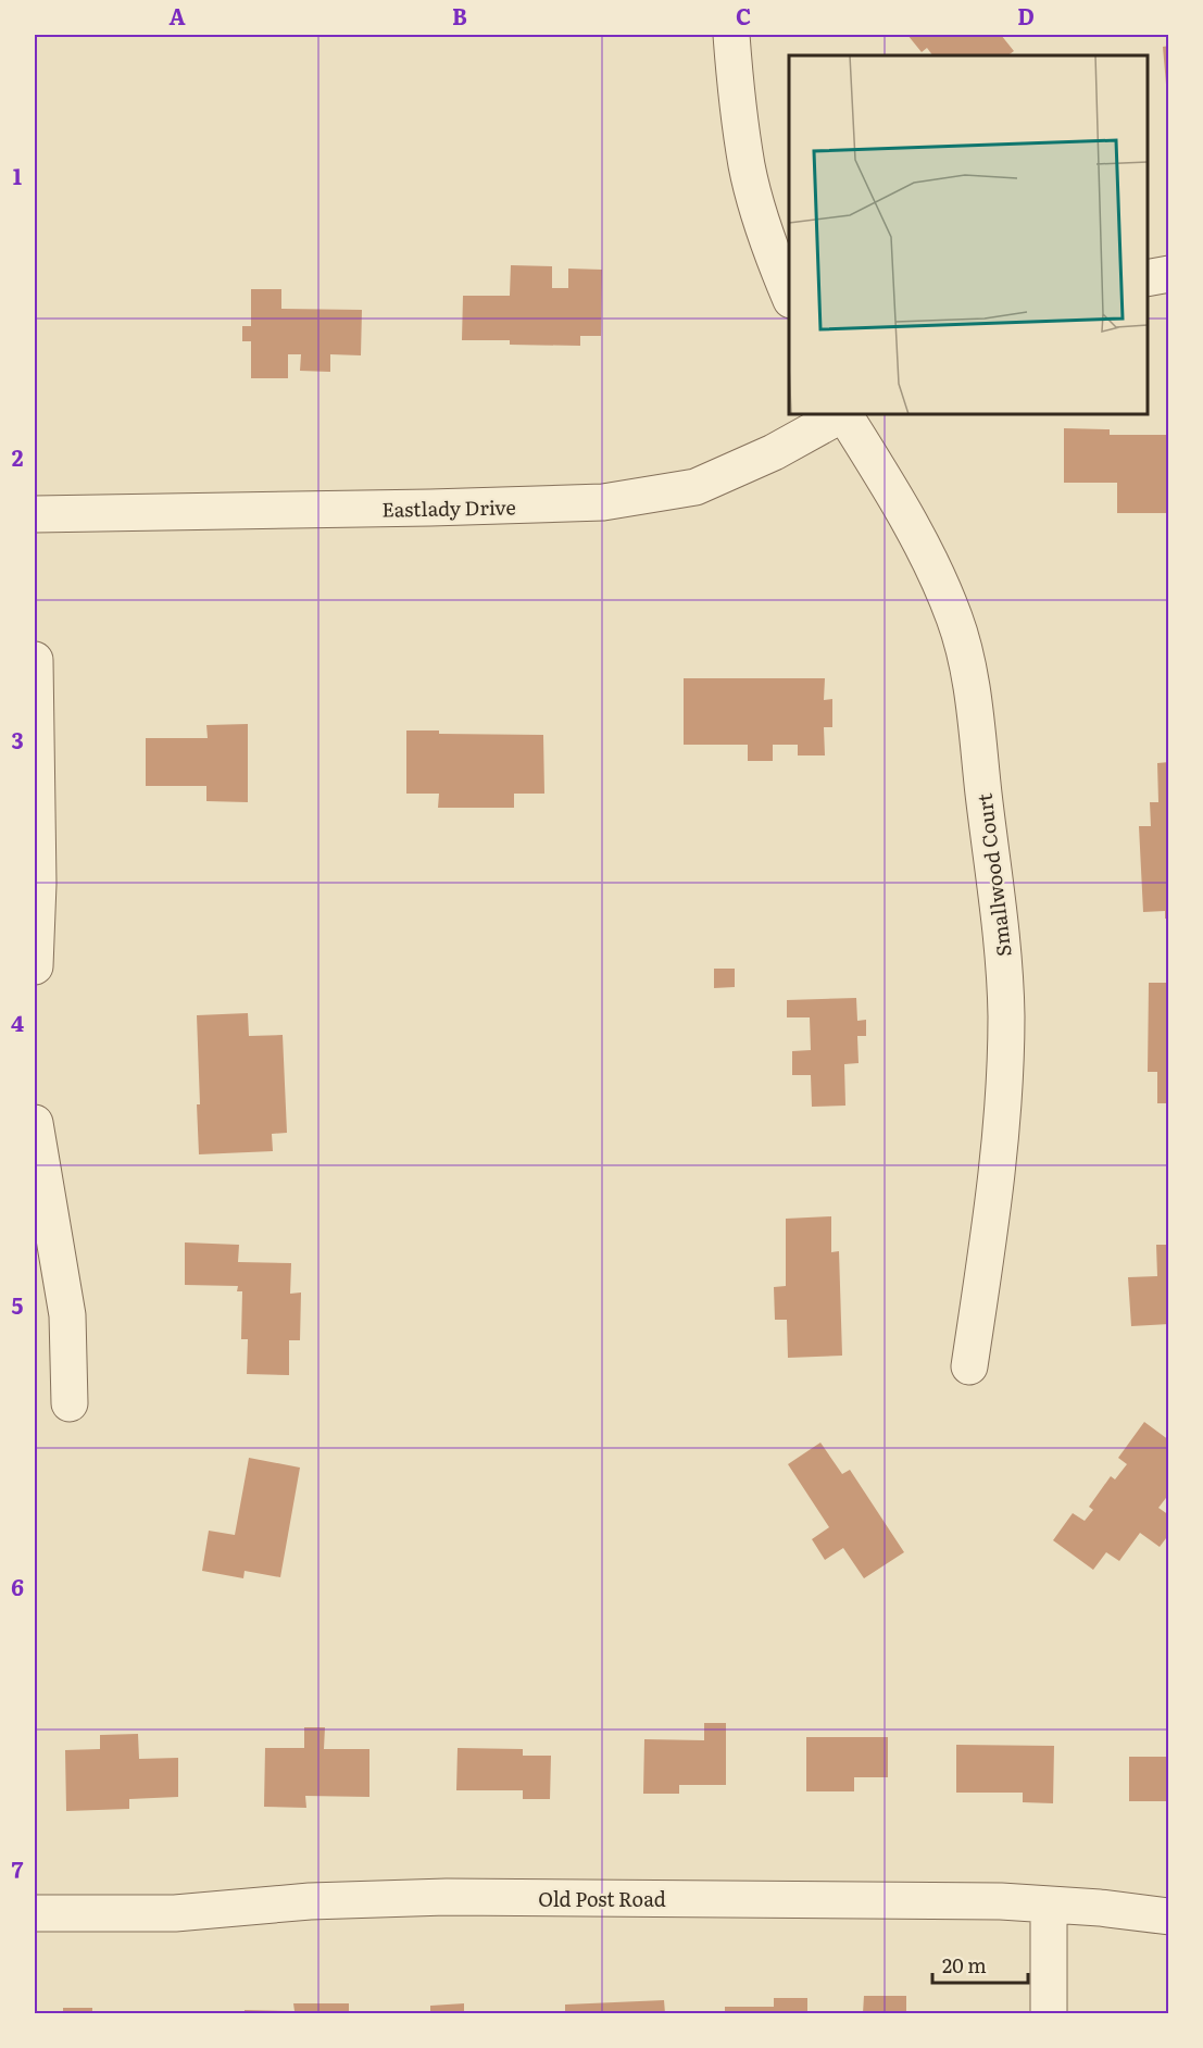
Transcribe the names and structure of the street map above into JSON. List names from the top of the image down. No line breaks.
{"streets":{"street":["Eastlady Drive","Smallwood Court","Old Post Road"]},"scale_bar":"20 m","grid":{"columns":["A","B","C","D"],"rows":["1","2","3","4","5","6","7"]}}
